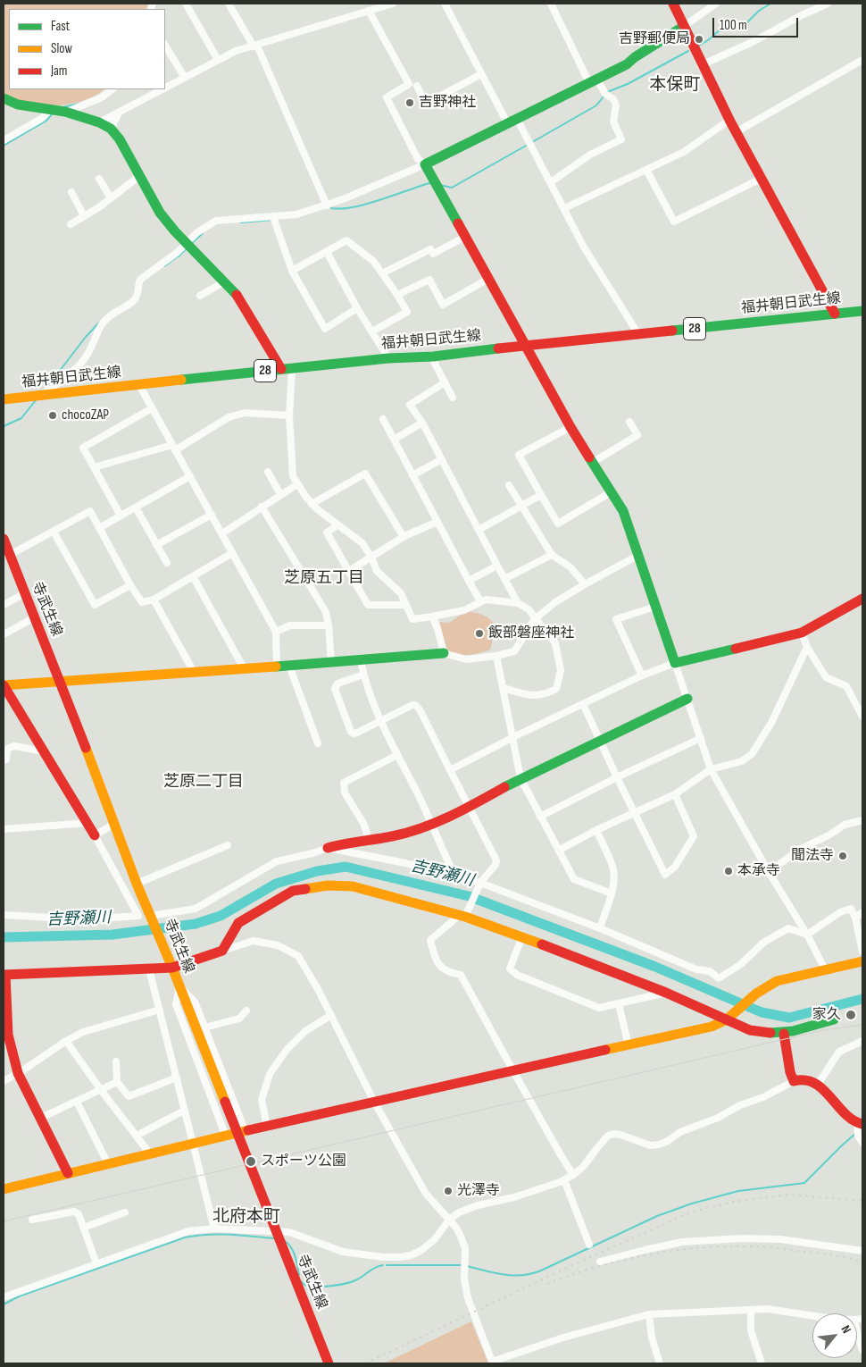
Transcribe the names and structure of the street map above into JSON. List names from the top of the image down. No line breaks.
{"streets":{"street":["福井朝日武生線","28","寺武生線"]},"districts":["本保町","芝原五丁目","芝原二丁目","北府本町"],"water":["吉野瀬川"],"places":["吉野郵便局","吉野神社","chocoZAP","飯部磐座神社","聞法寺","本承寺","家久","スポーツ公園","光澤寺"],"legend":["Fast","Slow","Jam"],"scale_bar":"100 m","north":"top right"}
